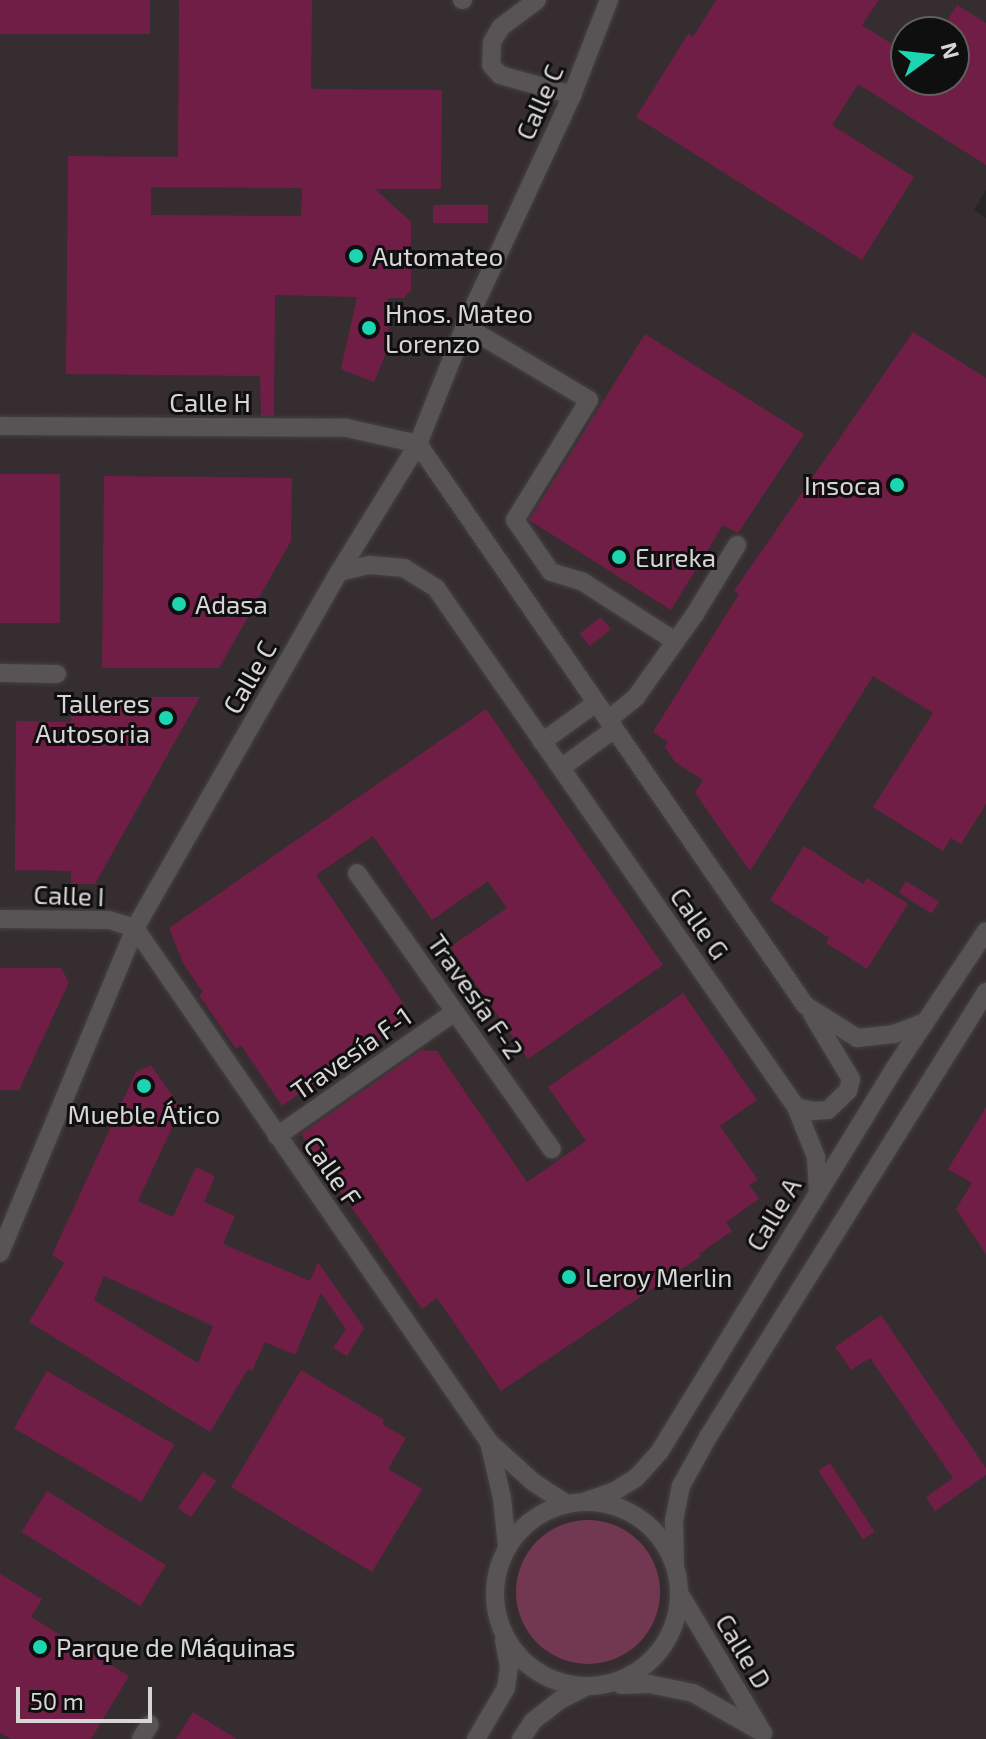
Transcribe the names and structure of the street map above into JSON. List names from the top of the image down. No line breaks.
{"streets":{"street":["Calle C","Calle H","Calle I","Calle G","Travesía F-2","Travesía F-1","Calle F","Calle A","Calle D"]},"crossings":[["Calle C","Calle H"],["Calle C","Calle I"],["Calle C","Calle G"],["Calle C","Calle F"],["Calle H","Calle G"],["Calle I","Calle F"],["Calle G","Calle A"],["Travesía F-2","Travesía F-1"],["Travesía F-1","Calle F"],["Calle F","Calle A"],["Calle F","Calle D"],["Calle A","Calle D"]],"places":["Automateo","Hnos. Mateo Lorenzo","Insoca","Eureka","Adasa","Talleres Autosoria","Mueble Ático","Leroy Merlin","Parque de Máquinas"],"scale_bar":"50 m","north":"right"}
